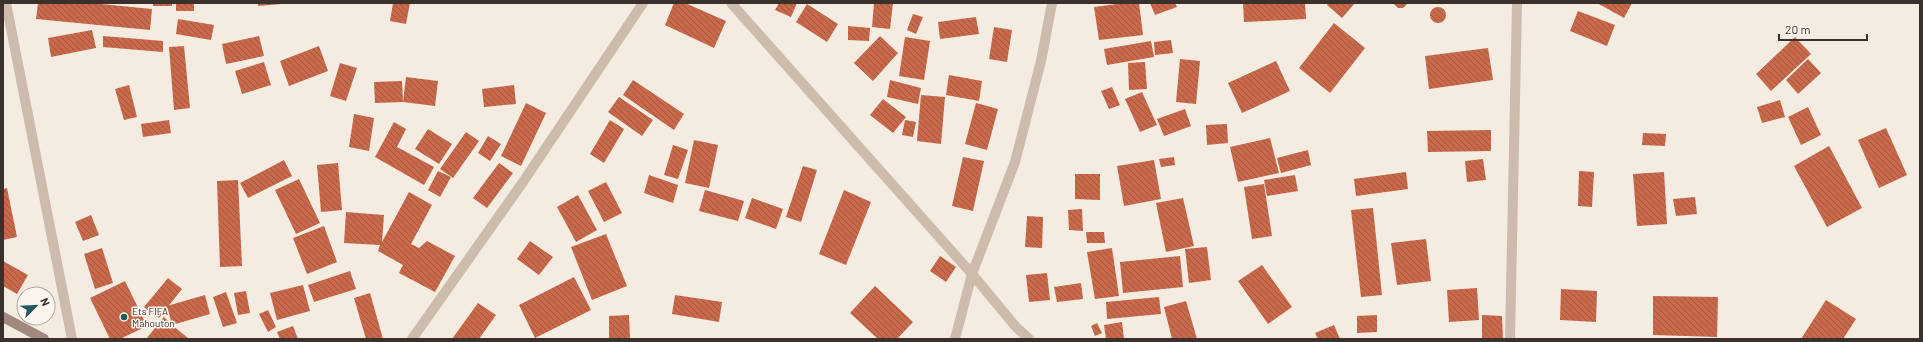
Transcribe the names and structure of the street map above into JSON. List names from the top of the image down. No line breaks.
{"places":["Ets FIFA Mahouton"],"scale_bar":"20 m","north":"top right"}
